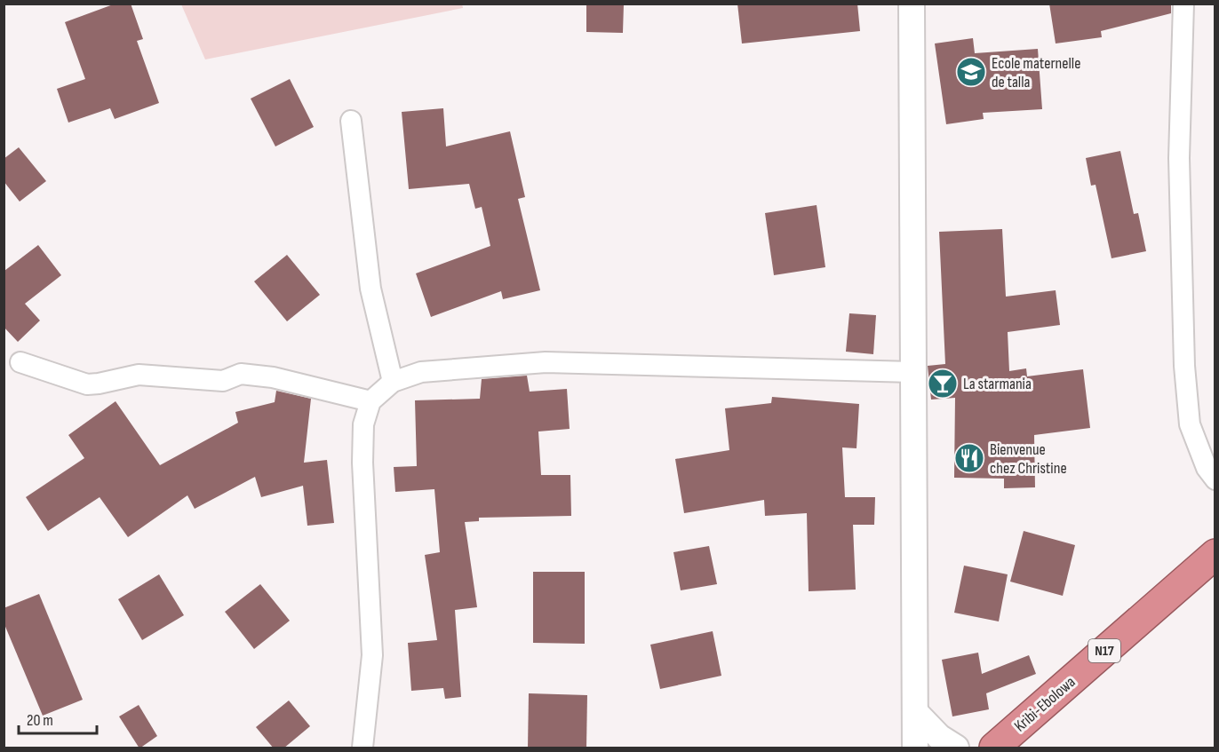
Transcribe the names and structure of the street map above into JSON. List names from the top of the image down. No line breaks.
{"streets":{"highway":["N17","Kribi-Ebolowa"]},"places":{"school or university":["Ecole maternelle de talla"],"bar":["La starmania"],"restaurant":["Bienvenue chez Christine"]},"scale_bar":"20 m"}
